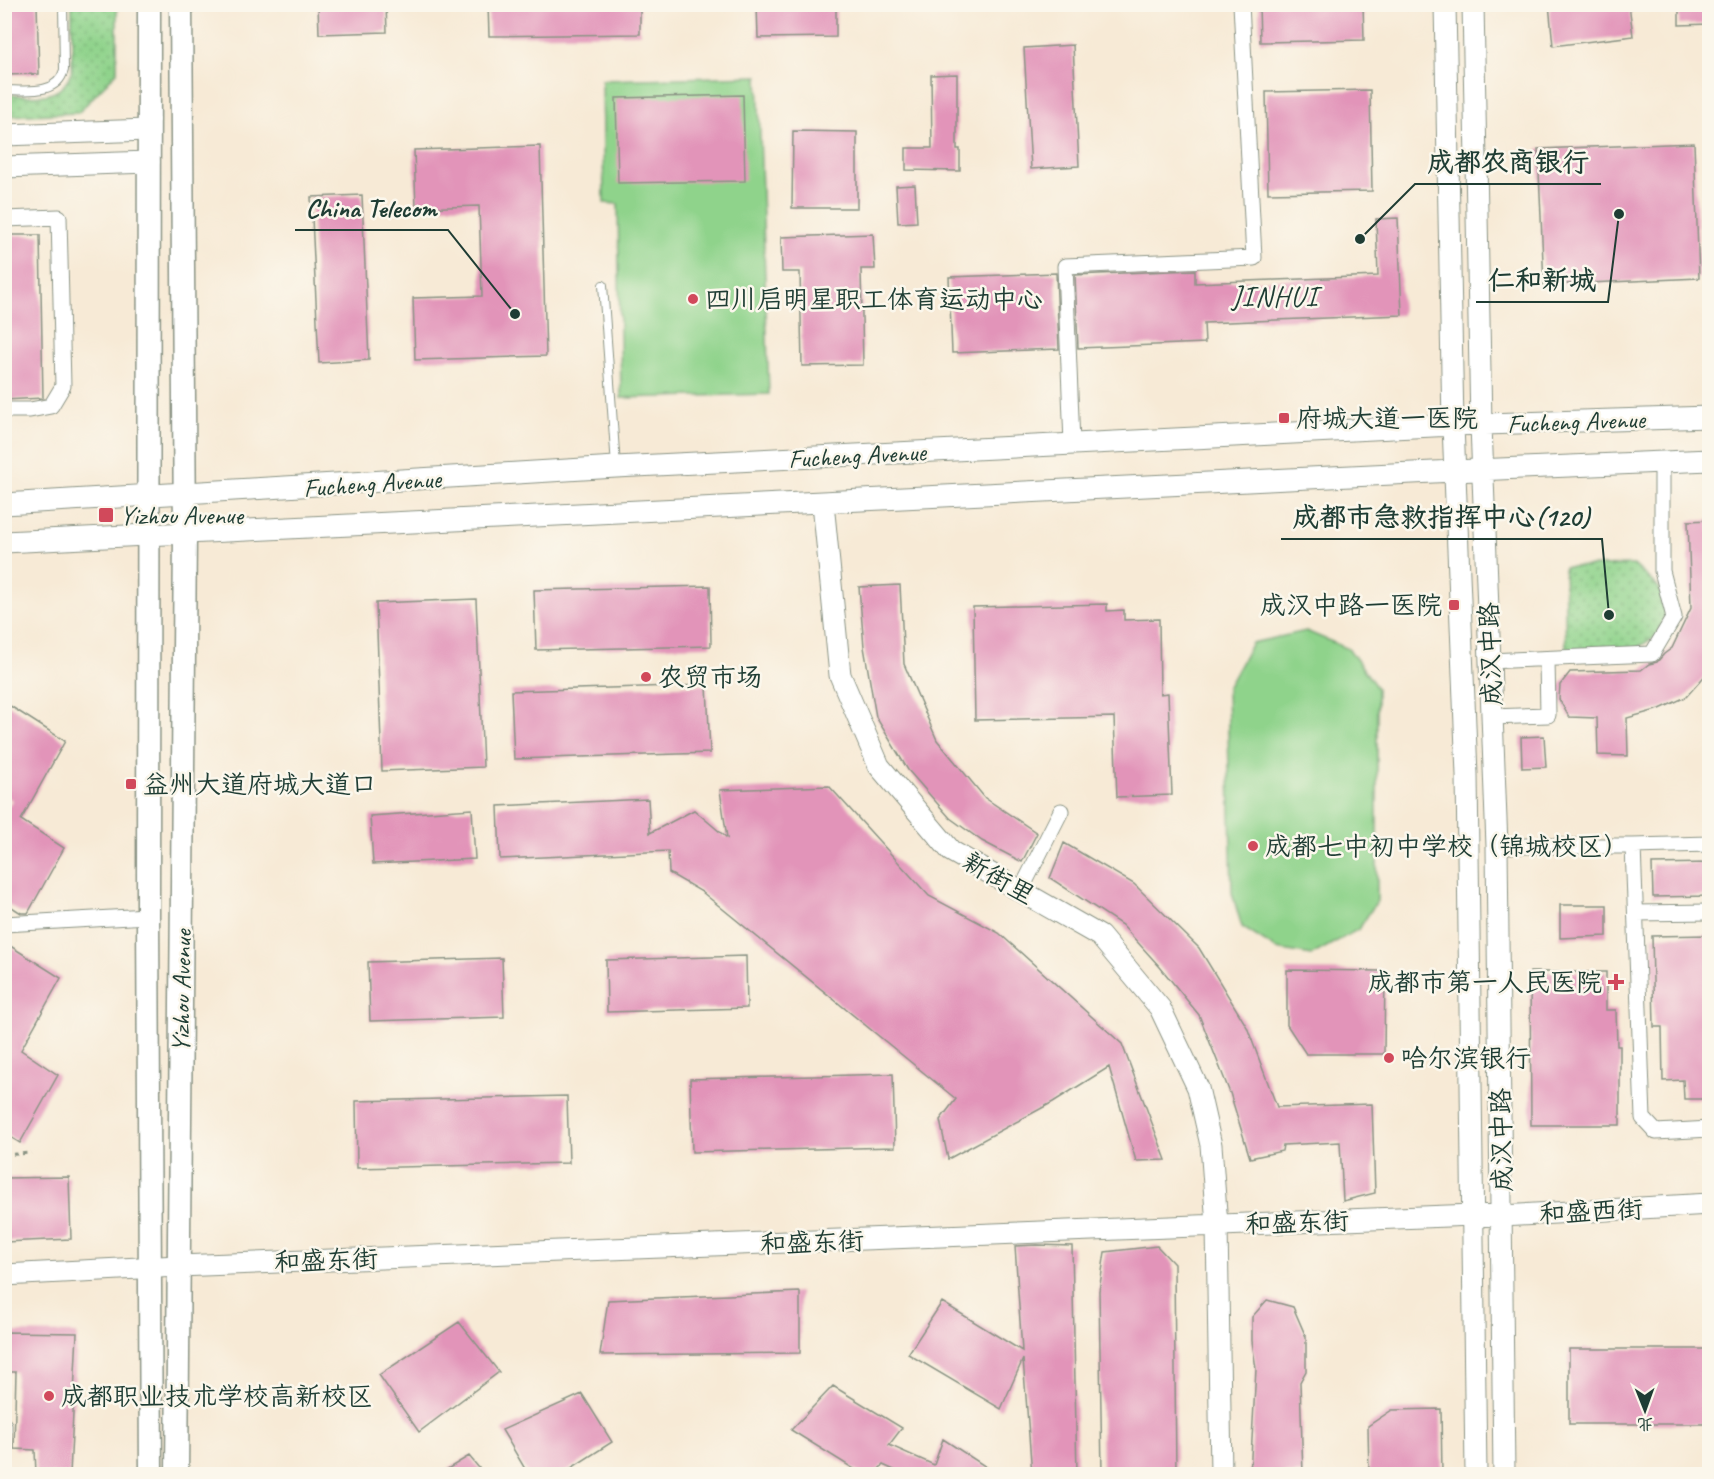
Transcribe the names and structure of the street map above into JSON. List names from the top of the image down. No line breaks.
{"streets":{"main road":["Fucheng Avenue","成汉中路","新街里","Yizhou Avenue","和盛西街","和盛东街"]},"crossings":[["Fucheng Avenue","成汉中路"],["Fucheng Avenue","新街里"],["Fucheng Avenue","Yizhou Avenue"],["成汉中路","和盛西街"],["成汉中路","和盛东街"],["新街里","和盛东街"],["Yizhou Avenue","和盛东街"],["和盛西街","和盛东街"]],"districts":["JINHUI"],"places":{"other":["仁和新城","成都农商银行","四川启明星职工体育运动中心","China Telecom","成都市急救指挥中心(120)","农贸市场","成都七中初中学校（锦城校区）","哈尔滨银行","成都职业技术学校高新校区"],"transit":["府城大道一医院","Yizhou Avenue","成汉中路一医院","益州大道府城大道口"],"health":["成都市第一人民医院"]},"north":"bottom"}
